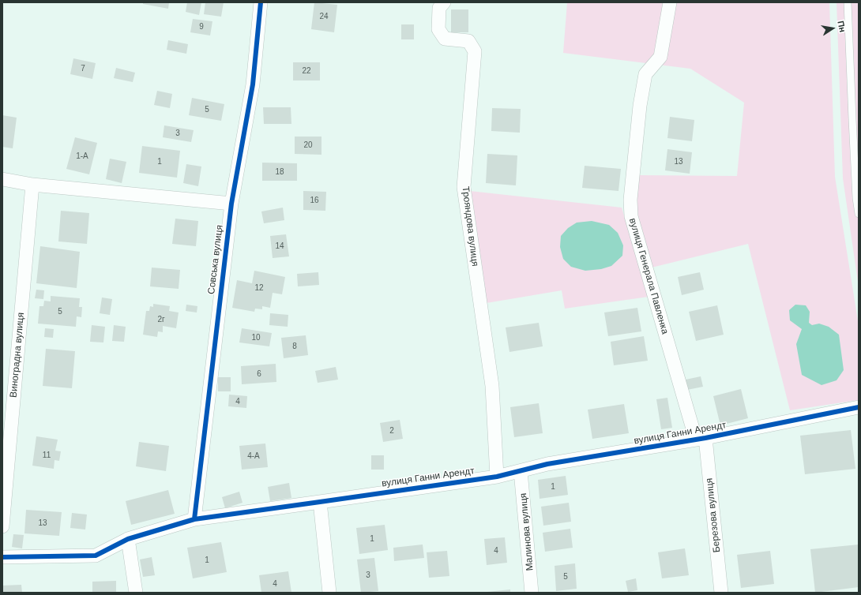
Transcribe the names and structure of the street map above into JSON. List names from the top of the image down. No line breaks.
{"streets":{"street":["Трояндова вулиця","Совська вулиця","вулиця Генерала Павленка","Виноградна вулиця","вулиця Ганни Арендт","Березова вулиця","Малинова вулиця"]},"crossings":[["Трояндова вулиця","вулиця Ганни Арендт"],["Совська вулиця","вулиця Ганни Арендт"],["вулиця Генерала Павленка","вулиця Ганни Арендт"],["вулиця Генерала Павленка","Березова вулиця"],["вулиця Ганни Арендт","Березова вулиця"],["вулиця Ганни Арендт","Малинова вулиця"]],"house_numbers":["24","9","7","22","5","3","20","1-А","1","13","18","16","14","12","5","2г","10","8","6","4","2","11","4-А","1","13","1","4","1","3","5","4"],"north":"right"}
